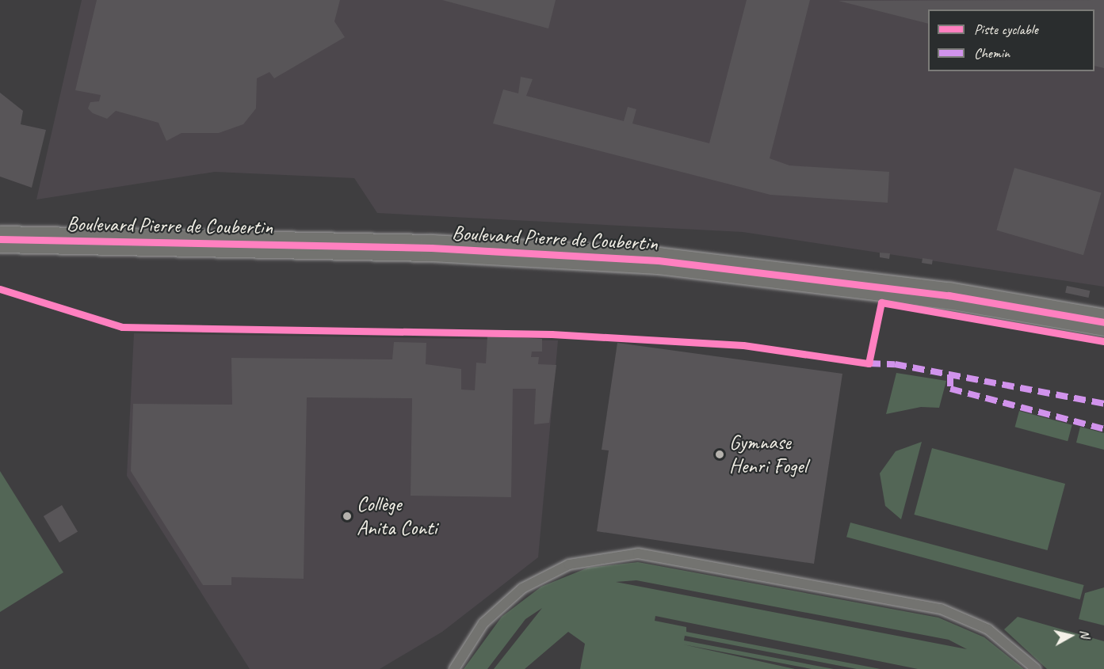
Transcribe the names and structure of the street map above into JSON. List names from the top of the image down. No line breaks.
{"streets":{"street":["Boulevard Pierre de Coubertin"]},"places":["Gymnase Henri Fogel","Collège Anita Conti"],"legend":["Piste cyclable","Chemin"],"north":"right"}
